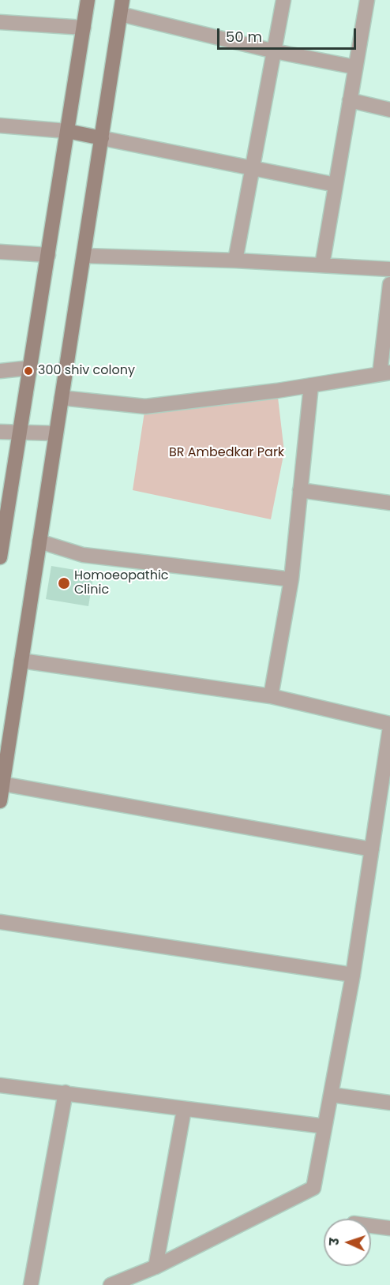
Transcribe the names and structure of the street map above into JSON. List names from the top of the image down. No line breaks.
{"parks":["BR Ambedkar Park"],"places":["300 shiv colony","Homoeopathic Clinic"],"scale_bar":"50 m","north":"left"}
